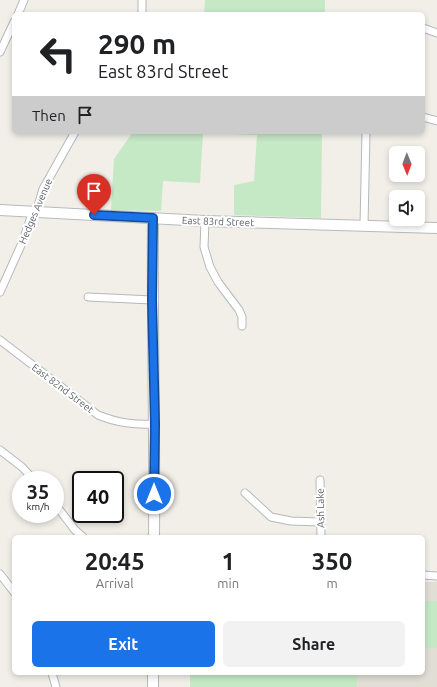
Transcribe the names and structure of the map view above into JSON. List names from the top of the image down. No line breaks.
{"streets":{"street":["Hedges Avenue","East 83rd Street","East 82nd Street","Ash Lake"]},"crossings":[["Hedges Avenue","East 83rd Street"]],"north":"bottom","page":{"turn":["290 m","East 83rd Street"],"then":"Then","speed":"35 km/h","limit":"40","eta":["20:45","Arrival","1","min","350","m"],"buttons":["Exit","Share"]}}
